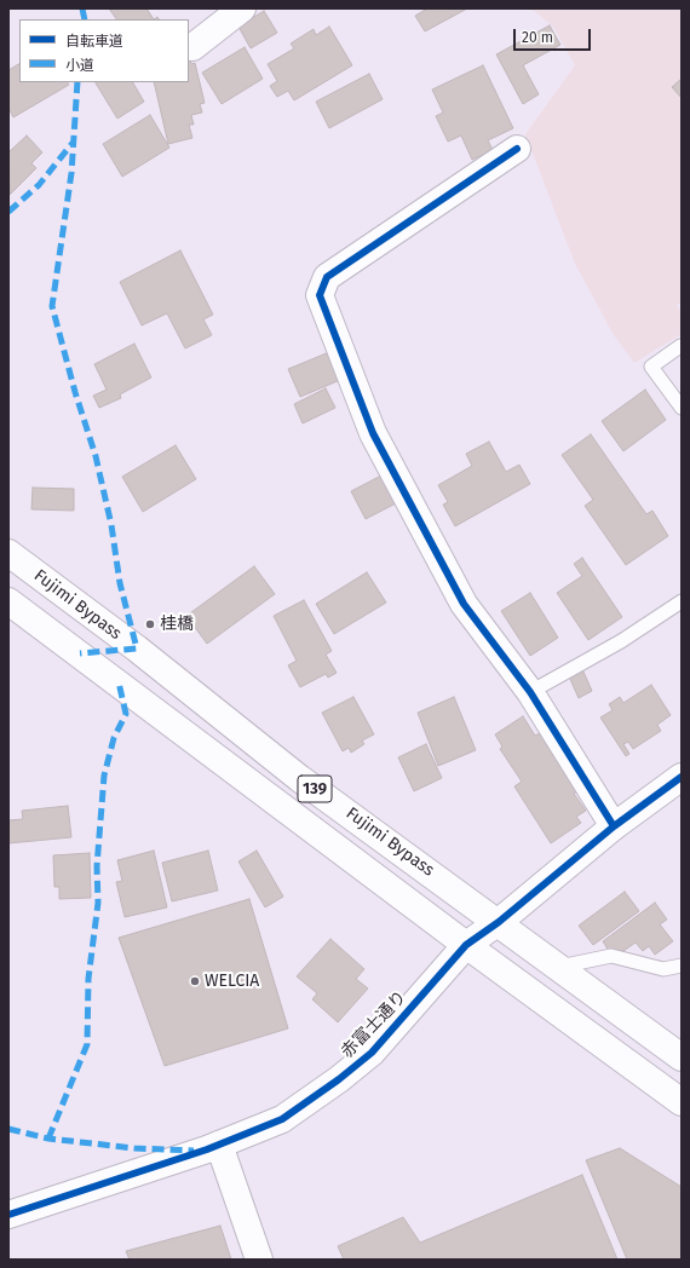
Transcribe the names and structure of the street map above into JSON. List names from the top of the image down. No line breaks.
{"streets":{"main road":["Fujimi Bypass","139","赤富士通り"]},"crossings":[["Fujimi Bypass","赤富士通り"]],"places":["桂橋","WELCIA"],"legend":["自転車道","小道"],"scale_bar":"20 m"}
